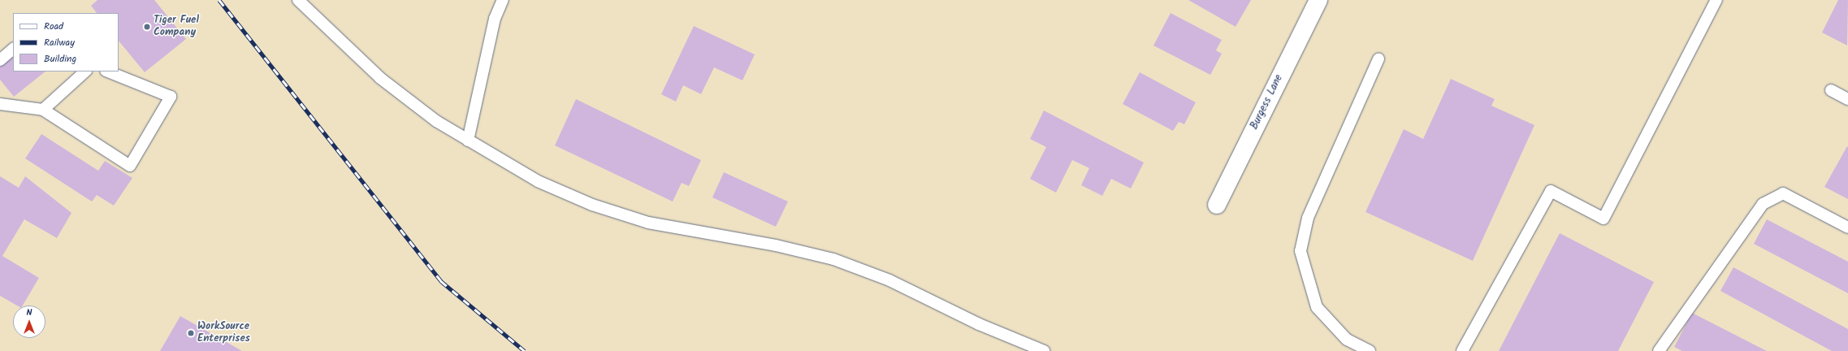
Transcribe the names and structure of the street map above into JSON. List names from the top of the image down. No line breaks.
{"streets":{"street":["Burgess Lane"]},"places":["Tiger Fuel Company","WorkSource Enterprises"],"legend":["Road","Railway","Building"],"north":"top"}
